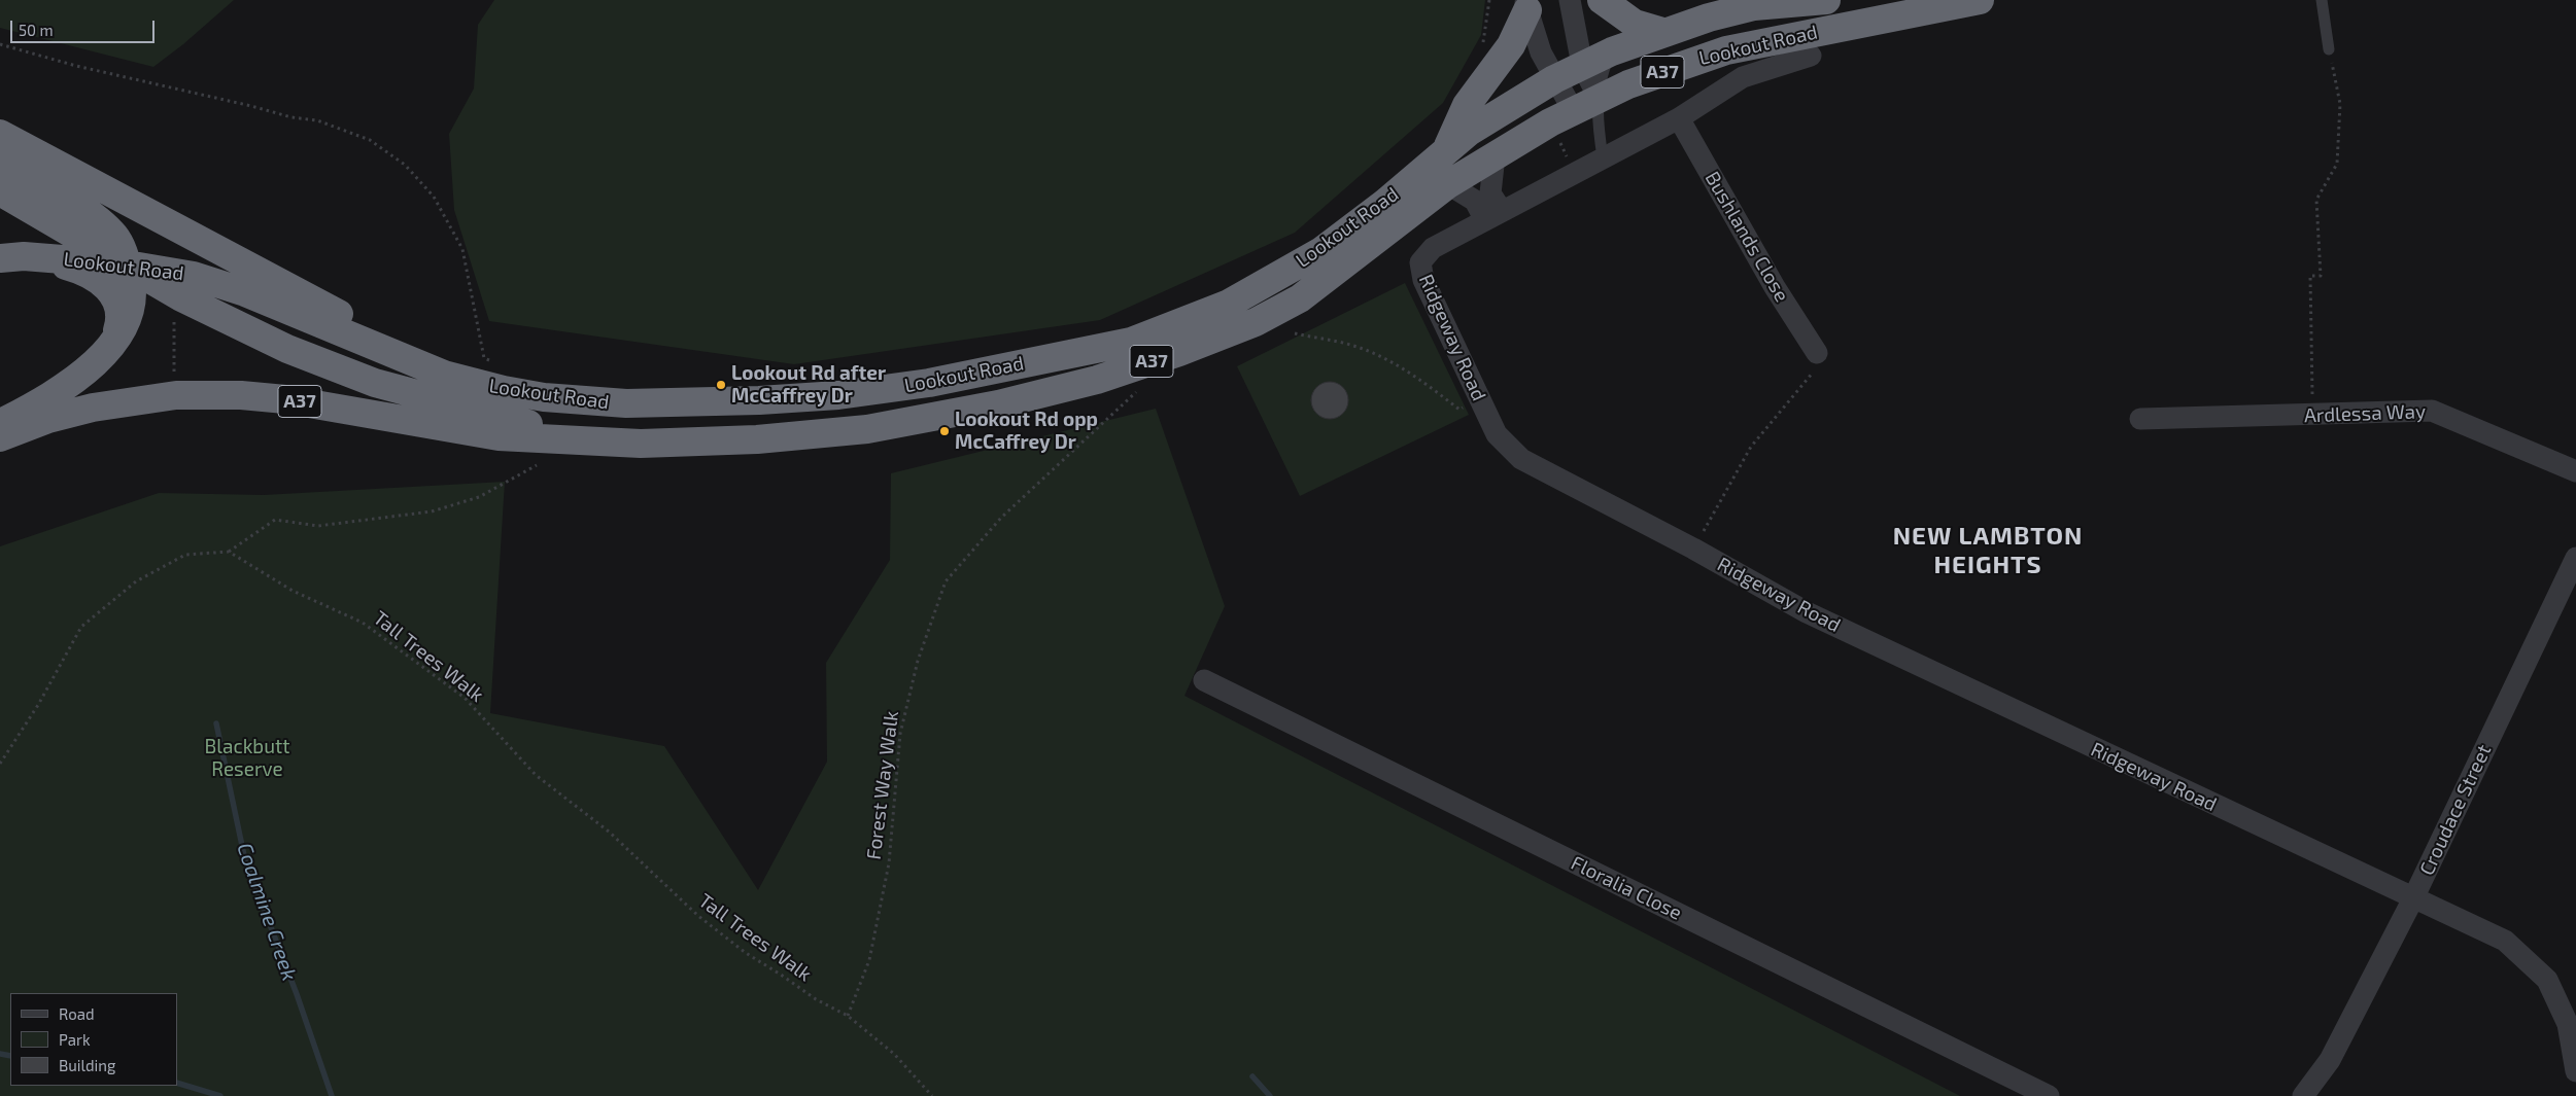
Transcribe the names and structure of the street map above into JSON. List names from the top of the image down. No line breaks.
{"streets":{"highway":["Lookout Road","A37"],"street":["Bushlands Close","Ridgeway Road","Ardlessa Way","Croudace Street","Floralia Close"],"path":["Tall Trees Walk","Forest Way Walk"]},"crossings":[["Bushlands Close","Ridgeway Road"],["Ridgeway Road","Croudace Street"],["Tall Trees Walk","Forest Way Walk"]],"districts":["NEW LAMBTON HEIGHTS"],"water":["Coalmine Creek"],"parks":["Blackbutt Reserve"],"places":["Lookout Rd after McCaffrey Dr","Lookout Rd opp McCaffrey Dr"],"legend":["Road","Park","Building"],"scale_bar":"50 m"}
